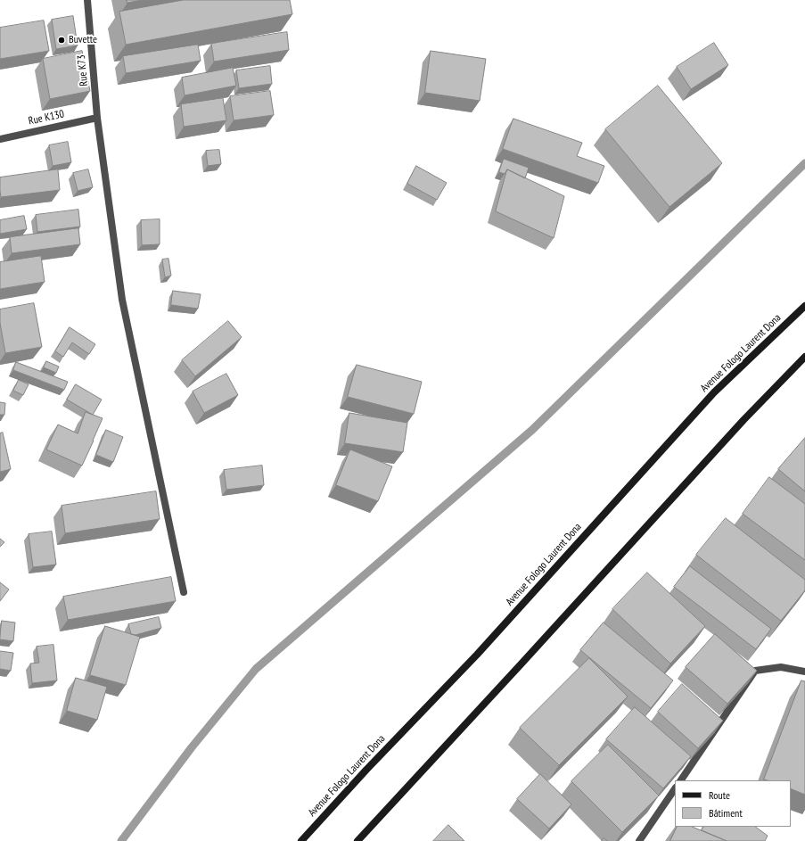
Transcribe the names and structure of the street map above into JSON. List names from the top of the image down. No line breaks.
{"streets":{"main road":["Avenue Fologo Laurent Dona"],"street":["Rue K73","Rue K130"]},"crossings":[["Rue K73","Rue K130"]],"places":["Buvette"],"legend":["Route","Bâtiment"]}
